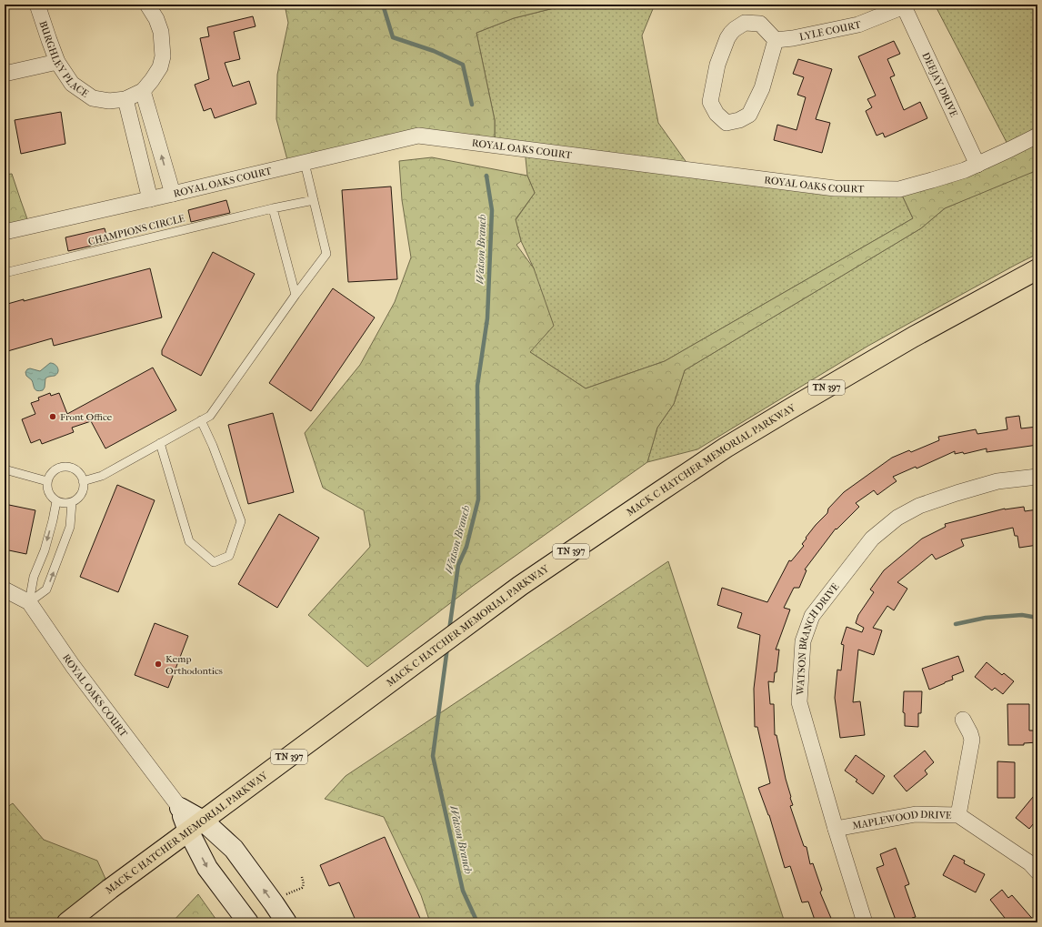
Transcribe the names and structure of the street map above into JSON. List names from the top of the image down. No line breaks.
{"streets":{"main road":["TN 397","MACK C HATCHER MEMORIAL PARKWAY"],"street":["LYLE COURT","BURGHLEY PLACE","DEEJAY DRIVE","ROYAL OAKS COURT","WATSON BRANCH DRIVE","MAPLEWOOD DRIVE"],"lane":["CHAMPIONS CIRCLE"]},"crossings":[["LYLE COURT","DEEJAY DRIVE"],["DEEJAY DRIVE","ROYAL OAKS COURT"],["WATSON BRANCH DRIVE","MAPLEWOOD DRIVE"]],"water":["Watson Branch"],"places":["Front Office","Kemp Orthodontics"]}
